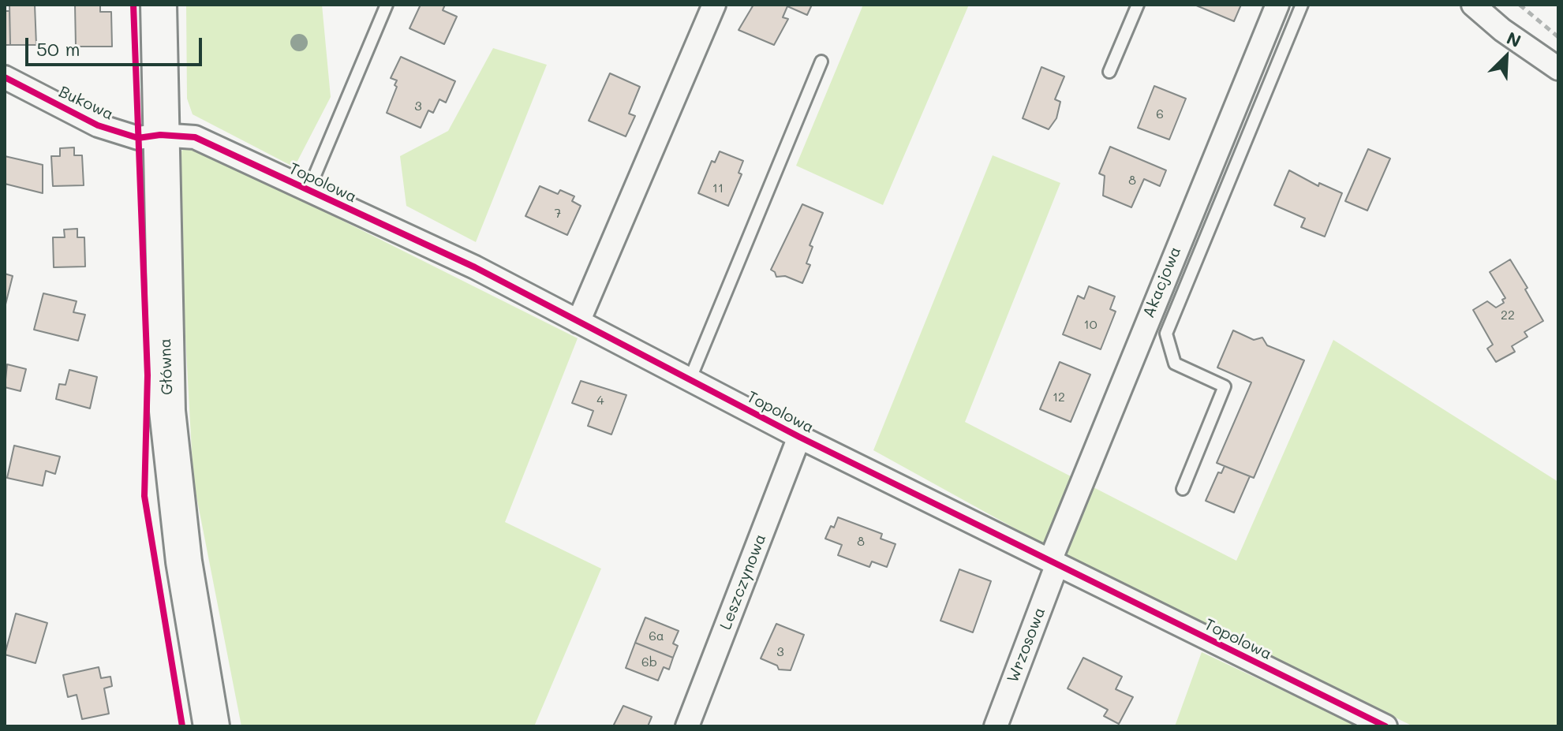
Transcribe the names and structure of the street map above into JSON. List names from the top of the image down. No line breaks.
{"streets":{"main road":["Główna"],"street":["Bukowa","Topolowa","Akacjowa","Leszczynowa","Wrzosowa"]},"crossings":[["Bukowa","Topolowa"],["Bukowa","Główna"],["Topolowa","Akacjowa"],["Topolowa","Główna"],["Topolowa","Leszczynowa"],["Topolowa","Wrzosowa"],["Akacjowa","Wrzosowa"]],"house_numbers":["3","6","8","11","7","22","10","12","4","8","6a","3","6b"],"scale_bar":"50 m","north":"top right"}
